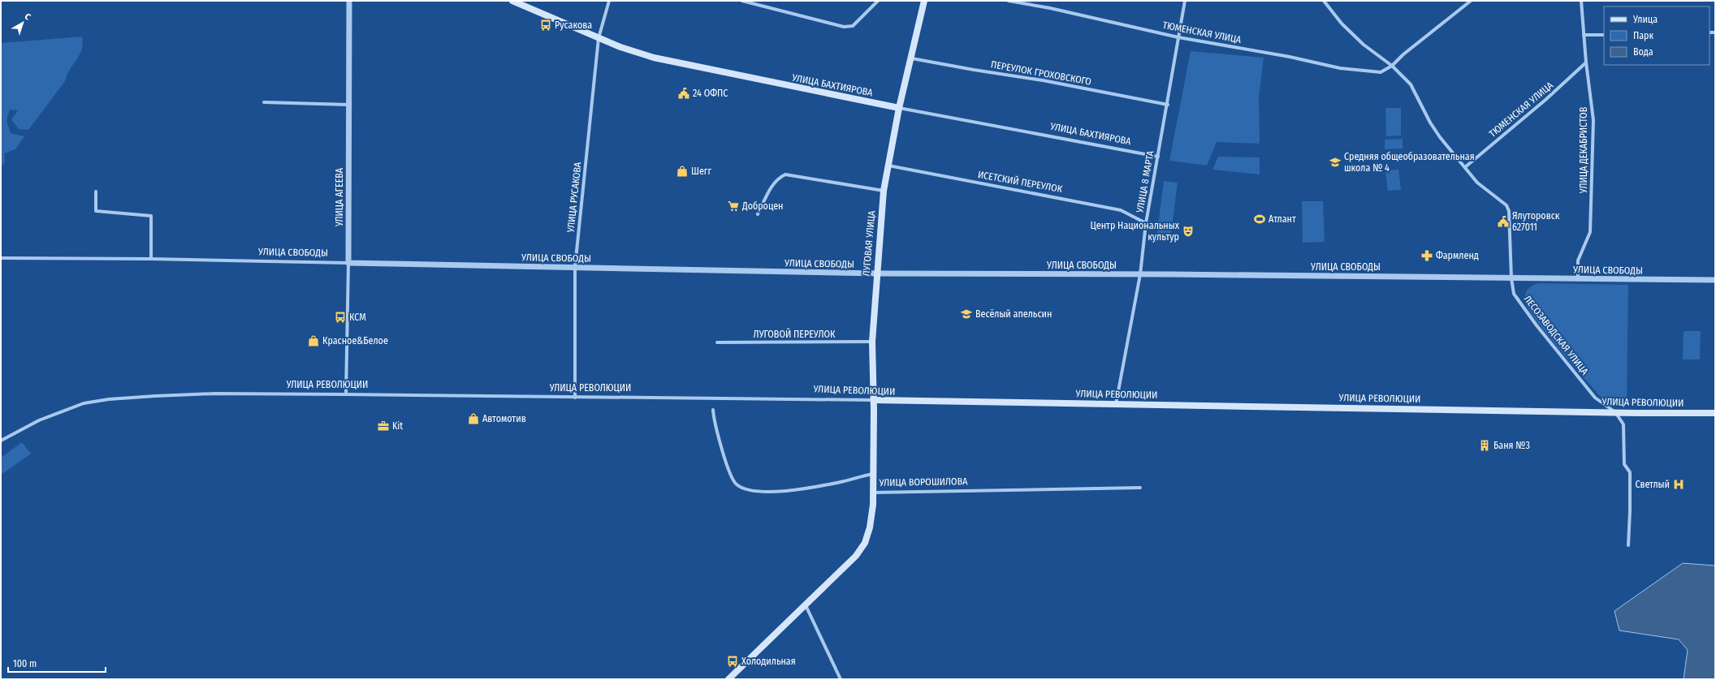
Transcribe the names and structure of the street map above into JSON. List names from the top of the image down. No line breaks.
{"streets":{"main road":["УЛИЦА БАХТИЯРОВА","ЛУГОВАЯ УЛИЦА","УЛИЦА РЕВОЛЮЦИИ","УЛИЦА ВОРОШИЛОВА"],"street":["ТЮМЕНСКАЯ УЛИЦА","ПЕРЕУЛОК ГРОХОВСКОГО","УЛИЦА ДЕКАБРИСТОВ","ИСЕТСКИЙ ПЕРЕУЛОК","УЛИЦА 8 МАРТА","УЛИЦА АГЕЕВА","УЛИЦА РУСАКОВА","УЛИЦА СВОБОДЫ","ЛУГОВОЙ ПЕРЕУЛОК","ЛЕСОЗАВОДСКАЯ УЛИЦА"]},"crossings":[["ТЮМЕНСКАЯ УЛИЦА","УЛИЦА ДЕКАБРИСТОВ"],["ТЮМЕНСКАЯ УЛИЦА","УЛИЦА 8 МАРТА"],["ТЮМЕНСКАЯ УЛИЦА","ЛЕСОЗАВОДСКАЯ УЛИЦА"],["ПЕРЕУЛОК ГРОХОВСКОГО","УЛИЦА 8 МАРТА"],["ПЕРЕУЛОК ГРОХОВСКОГО","ЛУГОВАЯ УЛИЦА"],["УЛИЦА БАХТИЯРОВА","УЛИЦА 8 МАРТА"],["УЛИЦА БАХТИЯРОВА","УЛИЦА РУСАКОВА"],["УЛИЦА БАХТИЯРОВА","ЛУГОВАЯ УЛИЦА"],["УЛИЦА ДЕКАБРИСТОВ","УЛИЦА СВОБОДЫ"],["ИСЕТСКИЙ ПЕРЕУЛОК","УЛИЦА 8 МАРТА"],["ИСЕТСКИЙ ПЕРЕУЛОК","ЛУГОВАЯ УЛИЦА"],["УЛИЦА 8 МАРТА","УЛИЦА СВОБОДЫ"],["УЛИЦА 8 МАРТА","УЛИЦА РЕВОЛЮЦИИ"],["УЛИЦА АГЕЕВА","УЛИЦА СВОБОДЫ"],["УЛИЦА АГЕЕВА","УЛИЦА РЕВОЛЮЦИИ"],["УЛИЦА РУСАКОВА","УЛИЦА СВОБОДЫ"],["УЛИЦА РУСАКОВА","УЛИЦА РЕВОЛЮЦИИ"],["ЛУГОВАЯ УЛИЦА","УЛИЦА СВОБОДЫ"],["ЛУГОВАЯ УЛИЦА","ЛУГОВОЙ ПЕРЕУЛОК"],["ЛУГОВАЯ УЛИЦА","УЛИЦА РЕВОЛЮЦИИ"],["ЛУГОВАЯ УЛИЦА","УЛИЦА ВОРОШИЛОВА"],["УЛИЦА СВОБОДЫ","ЛЕСОЗАВОДСКАЯ УЛИЦА"],["ЛЕСОЗАВОДСКАЯ УЛИЦА","УЛИЦА РЕВОЛЮЦИИ"]],"places":{"bus stop":["Русакова","КСМ","Холодильная"],"public building":["24 ОФПС","Ялуторовск 627011"],"school or university":["Средняя общеобразовательная школа № 4","Весёлый апельсин"],"shop":["Шегг","Красное&Белое","Автомотив"],"supermarket":["Доброцен"],"sports":["Атлант"],"theatre":["Центр Национальных культур"],"pharmacy":["Фармленд"],"office":["Kit"],"building":["Баня №3"],"hospital":["Светлый"]},"legend":["Улица","Парк","Вода"],"scale_bar":"100 m","north":"top right"}
